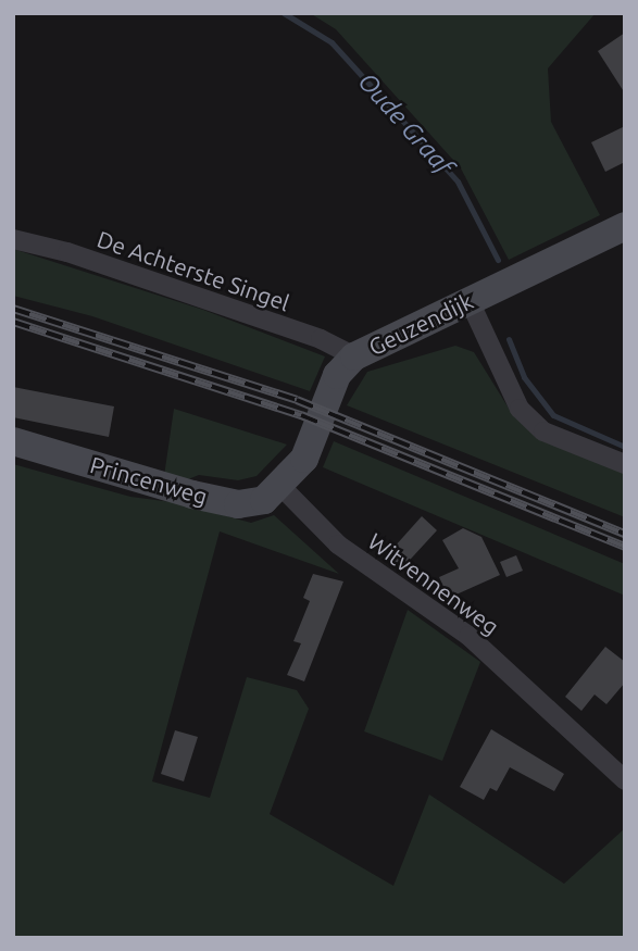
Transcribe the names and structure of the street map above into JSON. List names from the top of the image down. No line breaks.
{"streets":{"main road":["Geuzendijk","Princenweg"],"street":["De Achterste Singel","Witvennenweg"]},"crossings":[["De Achterste Singel","Geuzendijk"],["Geuzendijk","Princenweg"],["Geuzendijk","Witvennenweg"],["Princenweg","Witvennenweg"]],"water":["Oude Graaf"]}
